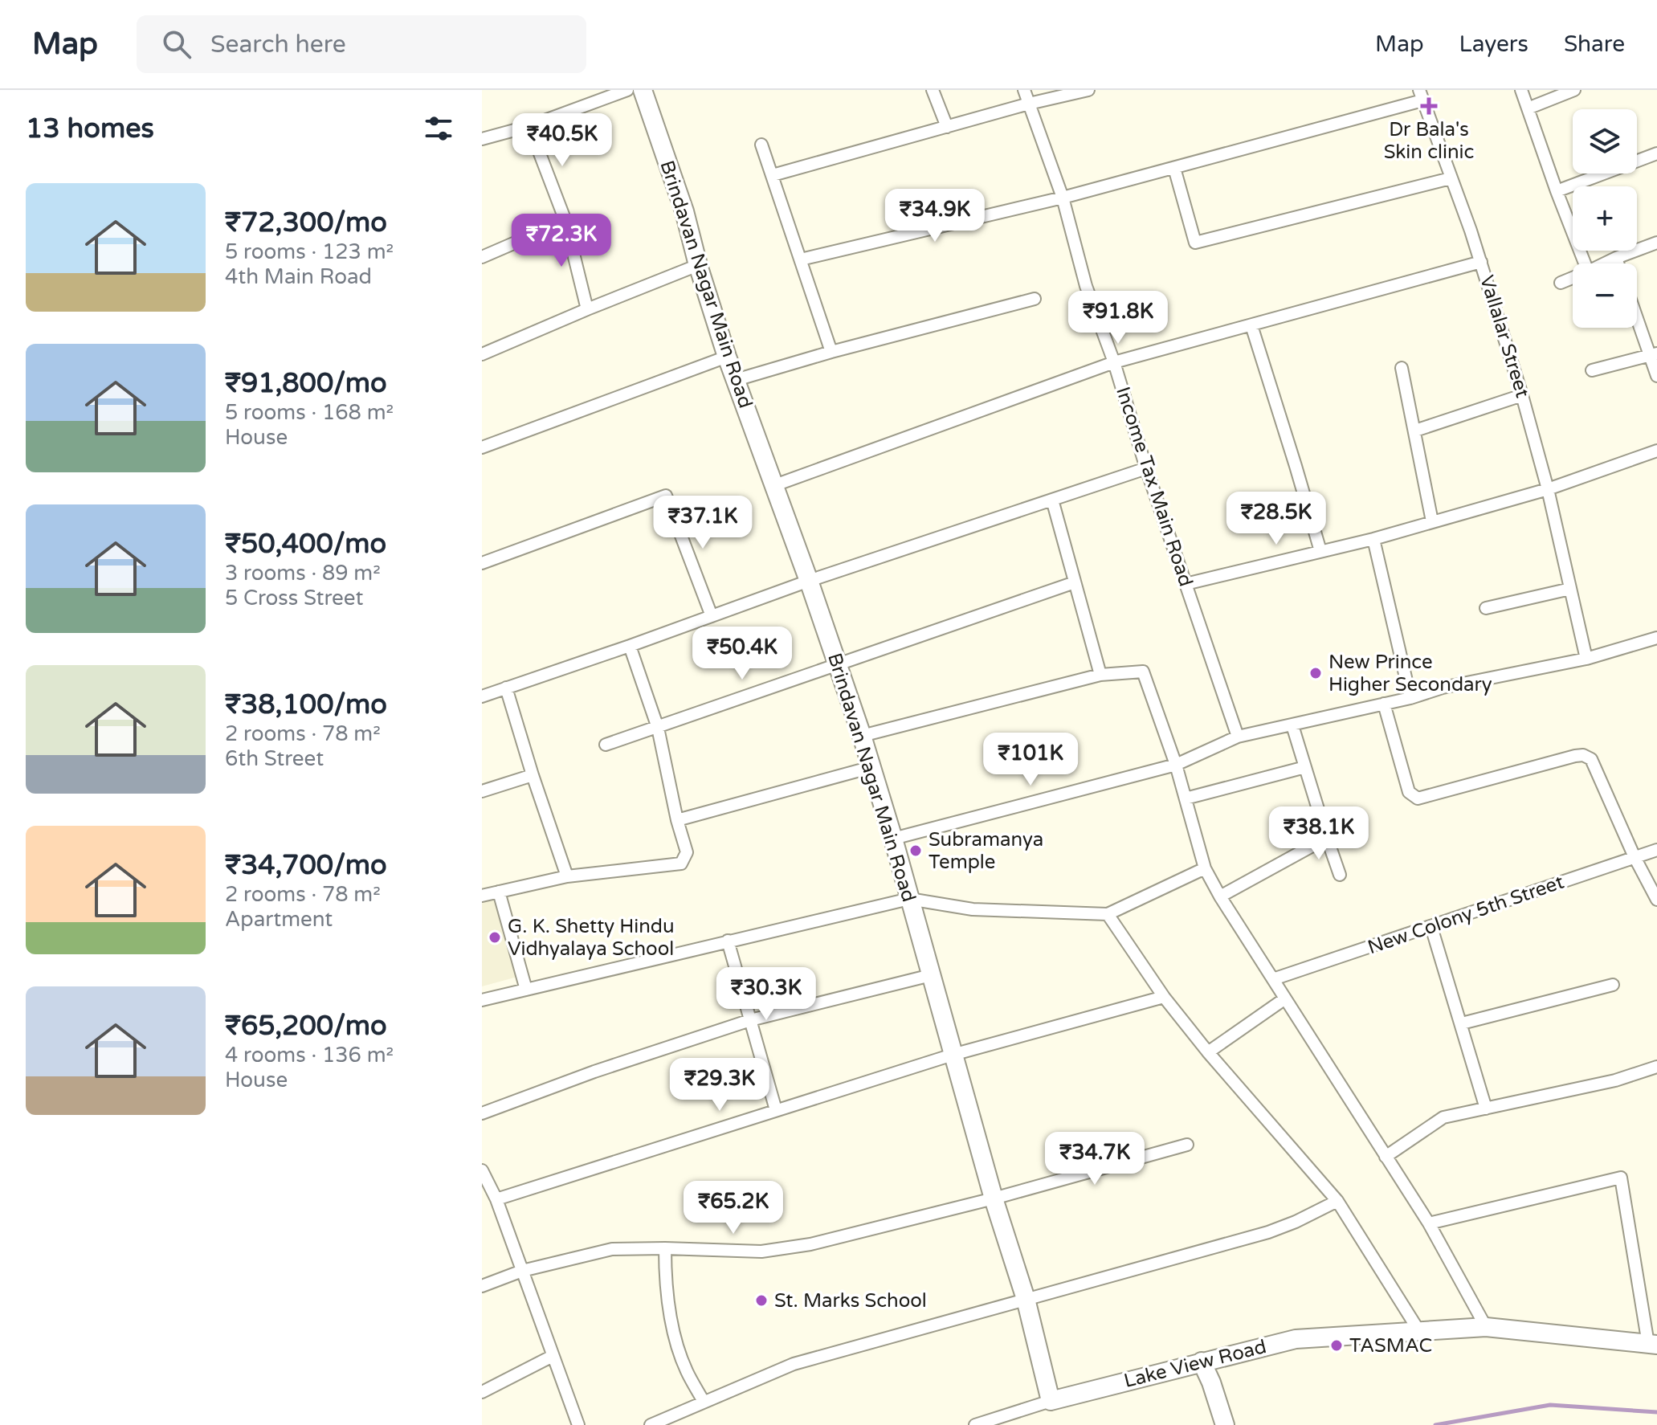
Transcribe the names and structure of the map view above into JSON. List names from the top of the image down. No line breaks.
{"streets":{"street":["Brindavan Nagar Main Road","Vallalar Street","Income Tax Main Road","New Colony 5th Street","Lake View Road"]},"crossings":[["Brindavan Nagar Main Road","Lake View Road"]],"places":{"health":["Dr Bala's Skin clinic"],"other":["New Prince Higher Secondary","Subramanya Temple","G. K. Shetty Hindu Vidhyalaya School","St. Marks School","TASMAC"]},"page":{"header":"Map","search":"Search here","nav":["Map","Layers","Share"],"heading":"13 homes","map_buttons":["+","−"],"price":["₹40.5K","₹34.9K","₹72.3K","₹91.8K","₹28.5K","₹37.1K","₹50.4K","₹101K","₹38.1K","₹30.3K","₹29.3K","₹34.7K","₹65.2K"],"list":[{"name":"₹72,300/mo","note":"5 rooms · 123 m² · 4th Main Road"},{"name":"₹91,800/mo","note":"5 rooms · 168 m² · House"},{"name":"₹50,400/mo","note":"3 rooms · 89 m² · 5 Cross Street"},{"name":"₹38,100/mo","note":"2 rooms · 78 m² · 6th Street"},{"name":"₹34,700/mo","note":"2 rooms · 78 m² · Apartment"},{"name":"₹65,200/mo","note":"4 rooms · 136 m² · House"}]}}
